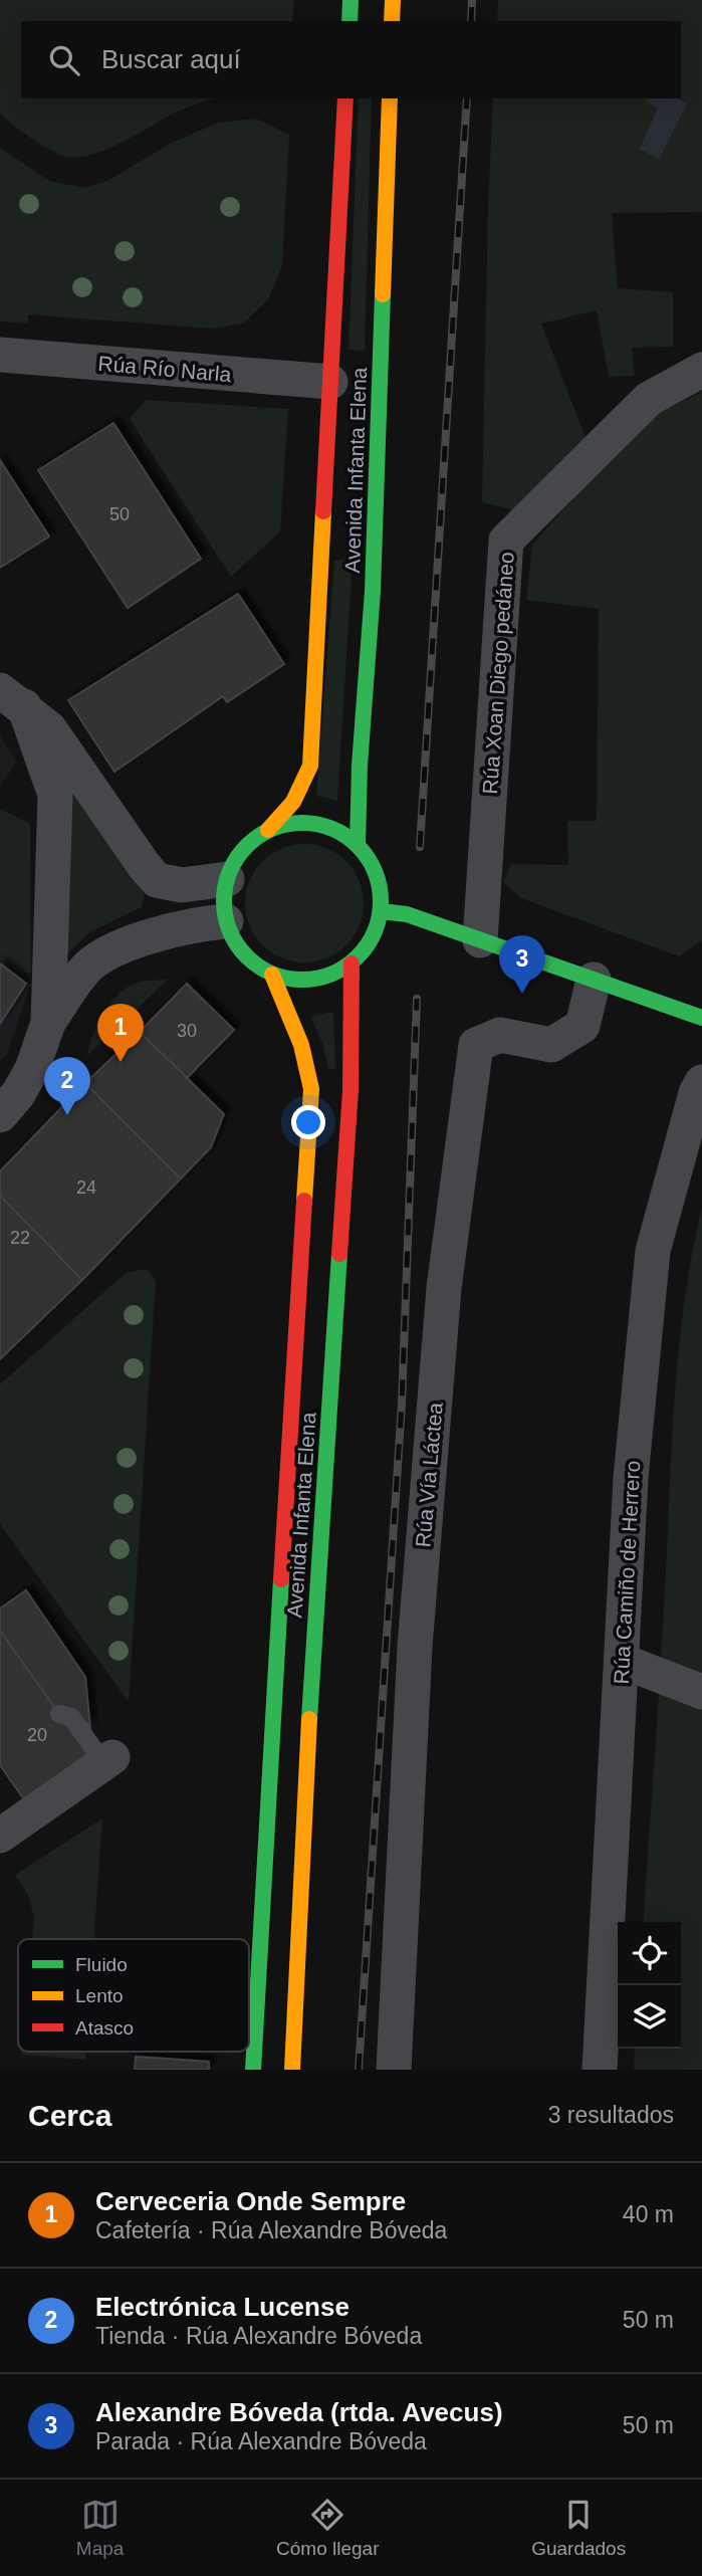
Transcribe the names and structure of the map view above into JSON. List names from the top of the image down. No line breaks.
{"streets":{"street":["Rúa Río Narla","Avenida Infanta Elena","Rúa Xoan Diego pedáneo","Rúa Vía Láctea","Rúa Camiño de Herrero"]},"crossings":[["Rúa Río Narla","Avenida Infanta Elena"]],"house_numbers":["50","30","24","22","20"],"legend":["Fluido","Lento","Atasco"],"page":{"search":"Buscar aquí","pins":["3","1","2"],"heading":["Cerca","3 resultados"],"list":[{"mark":"1","name":"Cerveceria Onde Sempre","note":"Cafetería · Rúa Alexandre Bóveda","value":"40 m"},{"mark":"2","name":"Electrónica Lucense","note":"Tienda · Rúa Alexandre Bóveda","value":"50 m"},{"mark":"3","name":"Alexandre Bóveda (rtda. Avecus)","note":"Parada · Rúa Alexandre Bóveda","value":"50 m"}],"nav":["Mapa","Cómo llegar","Guardados"]}}
